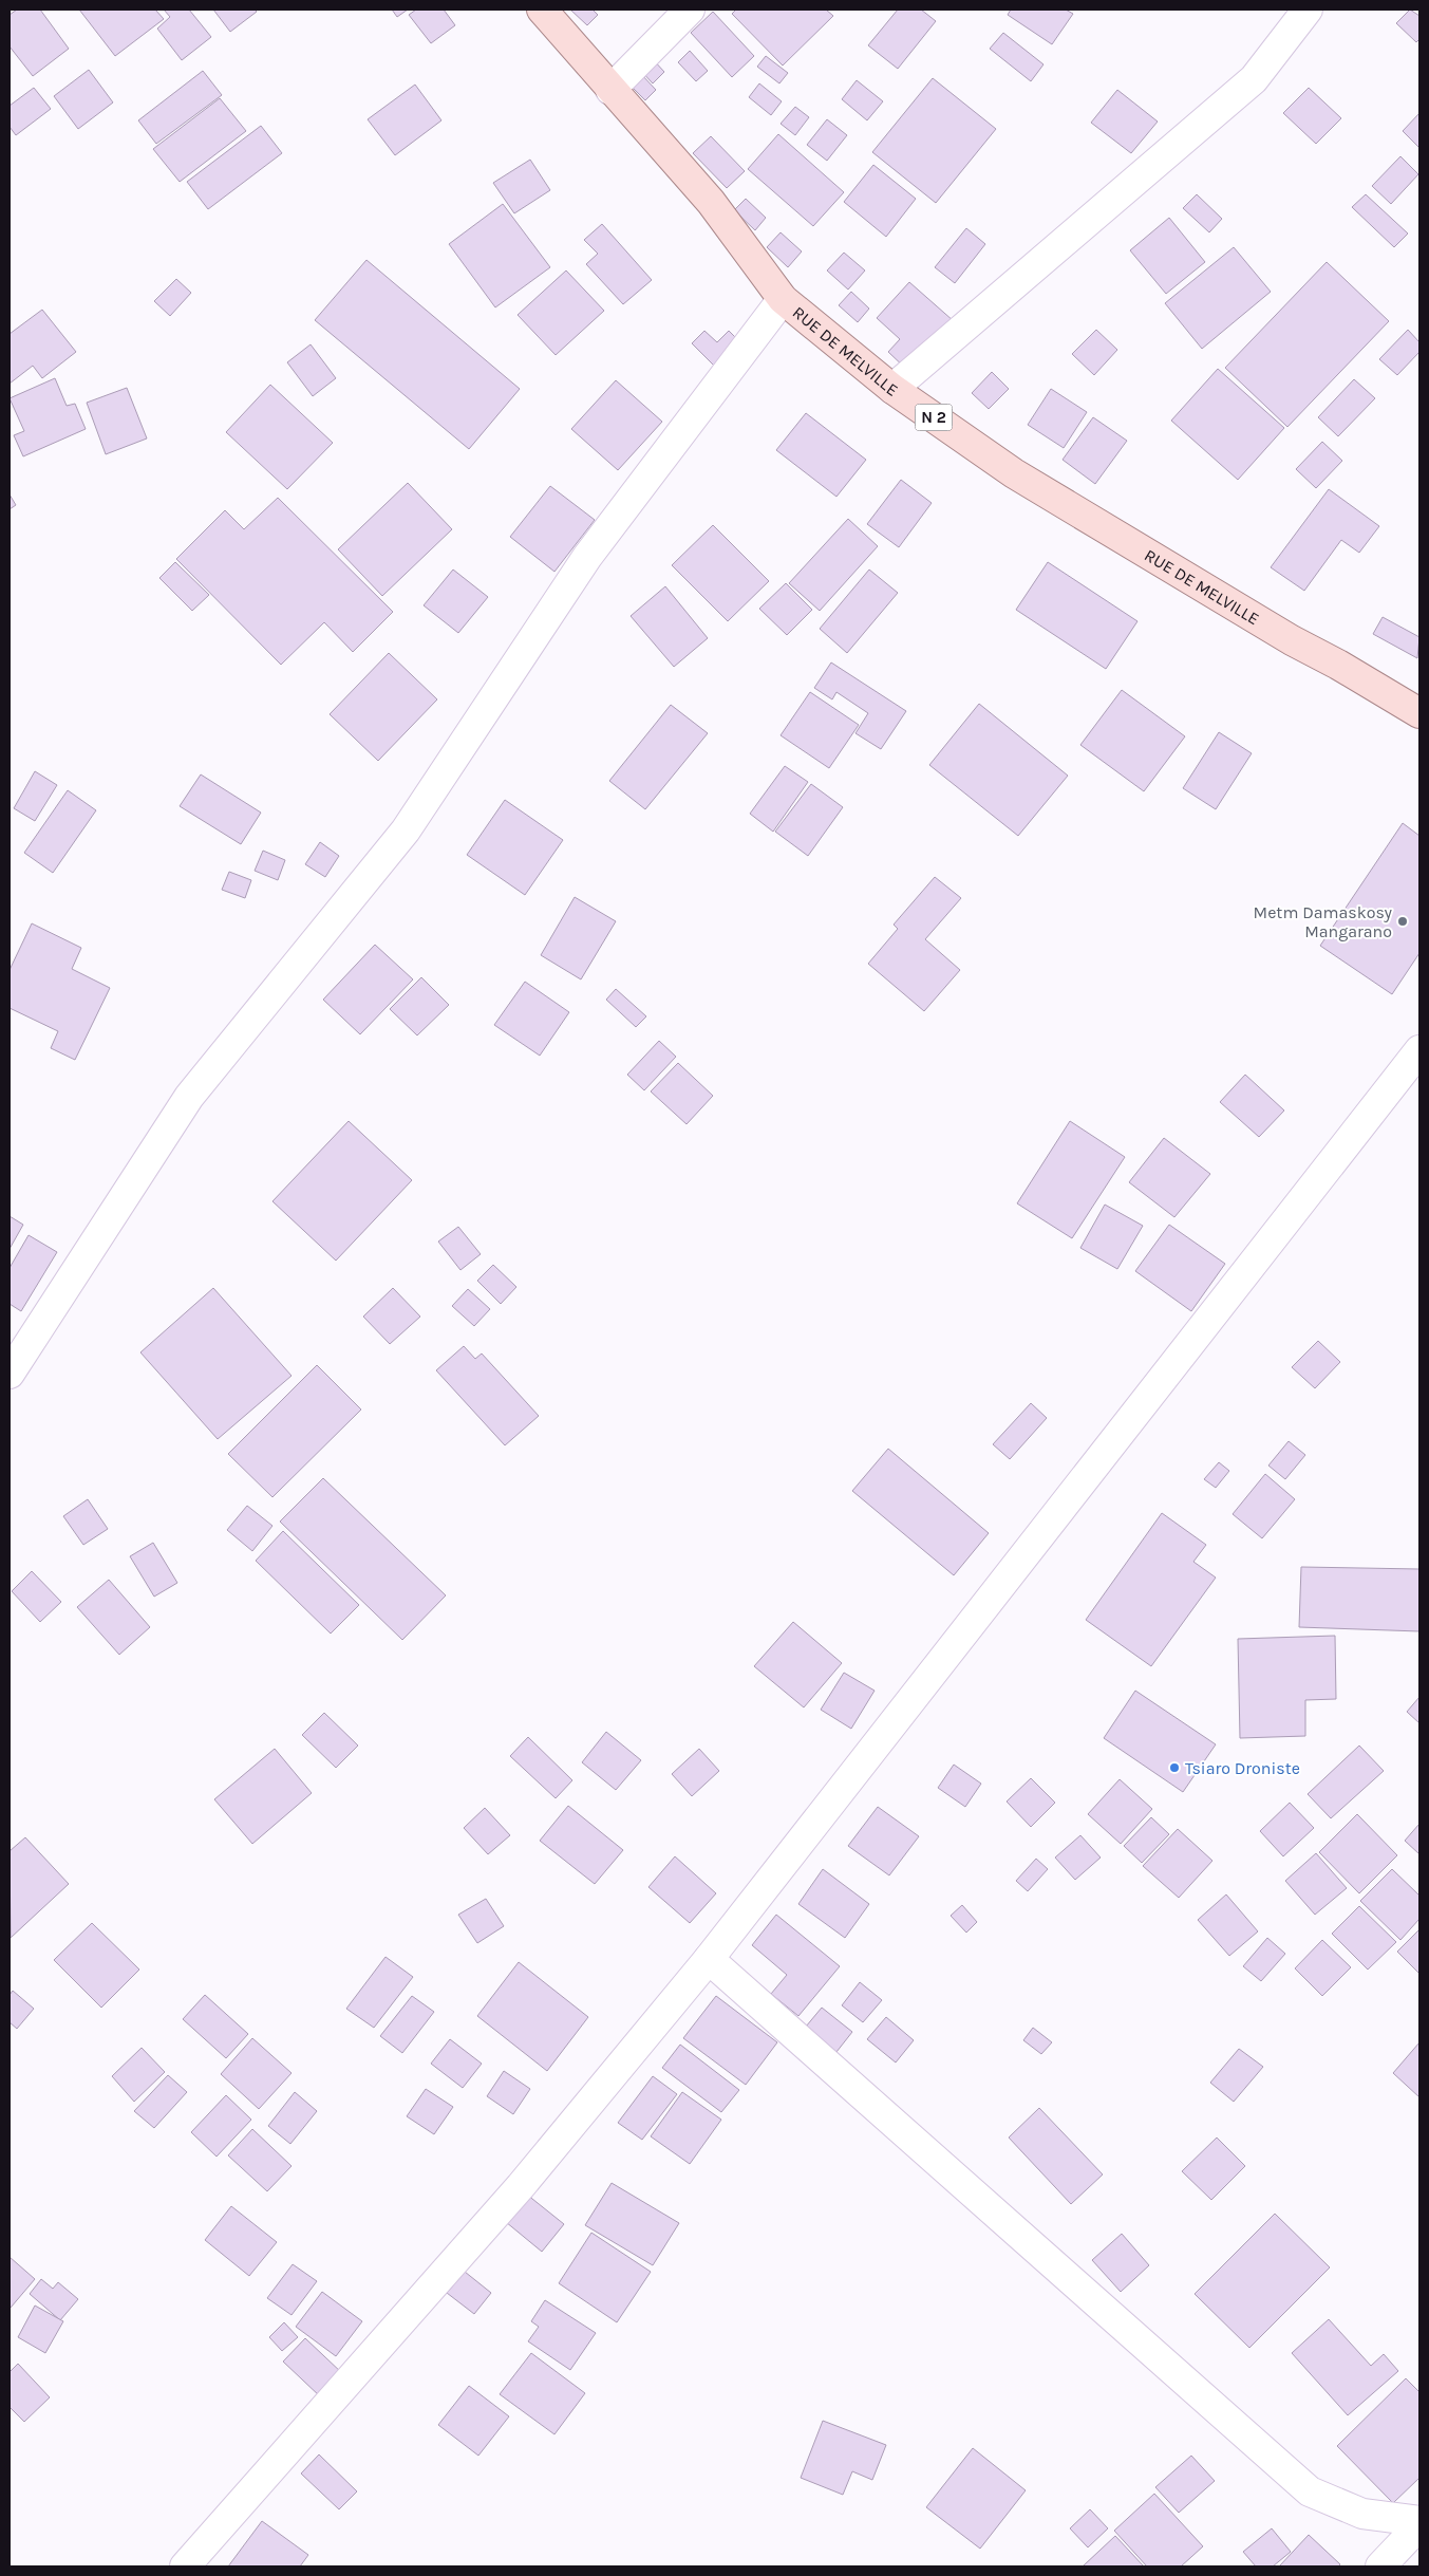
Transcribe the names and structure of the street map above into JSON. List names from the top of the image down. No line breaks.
{"streets":{"main road":["RUE DE MELVILLE","N 2"]},"places":["Metm Damaskosy Mangarano","Tsiaro Droniste"]}
